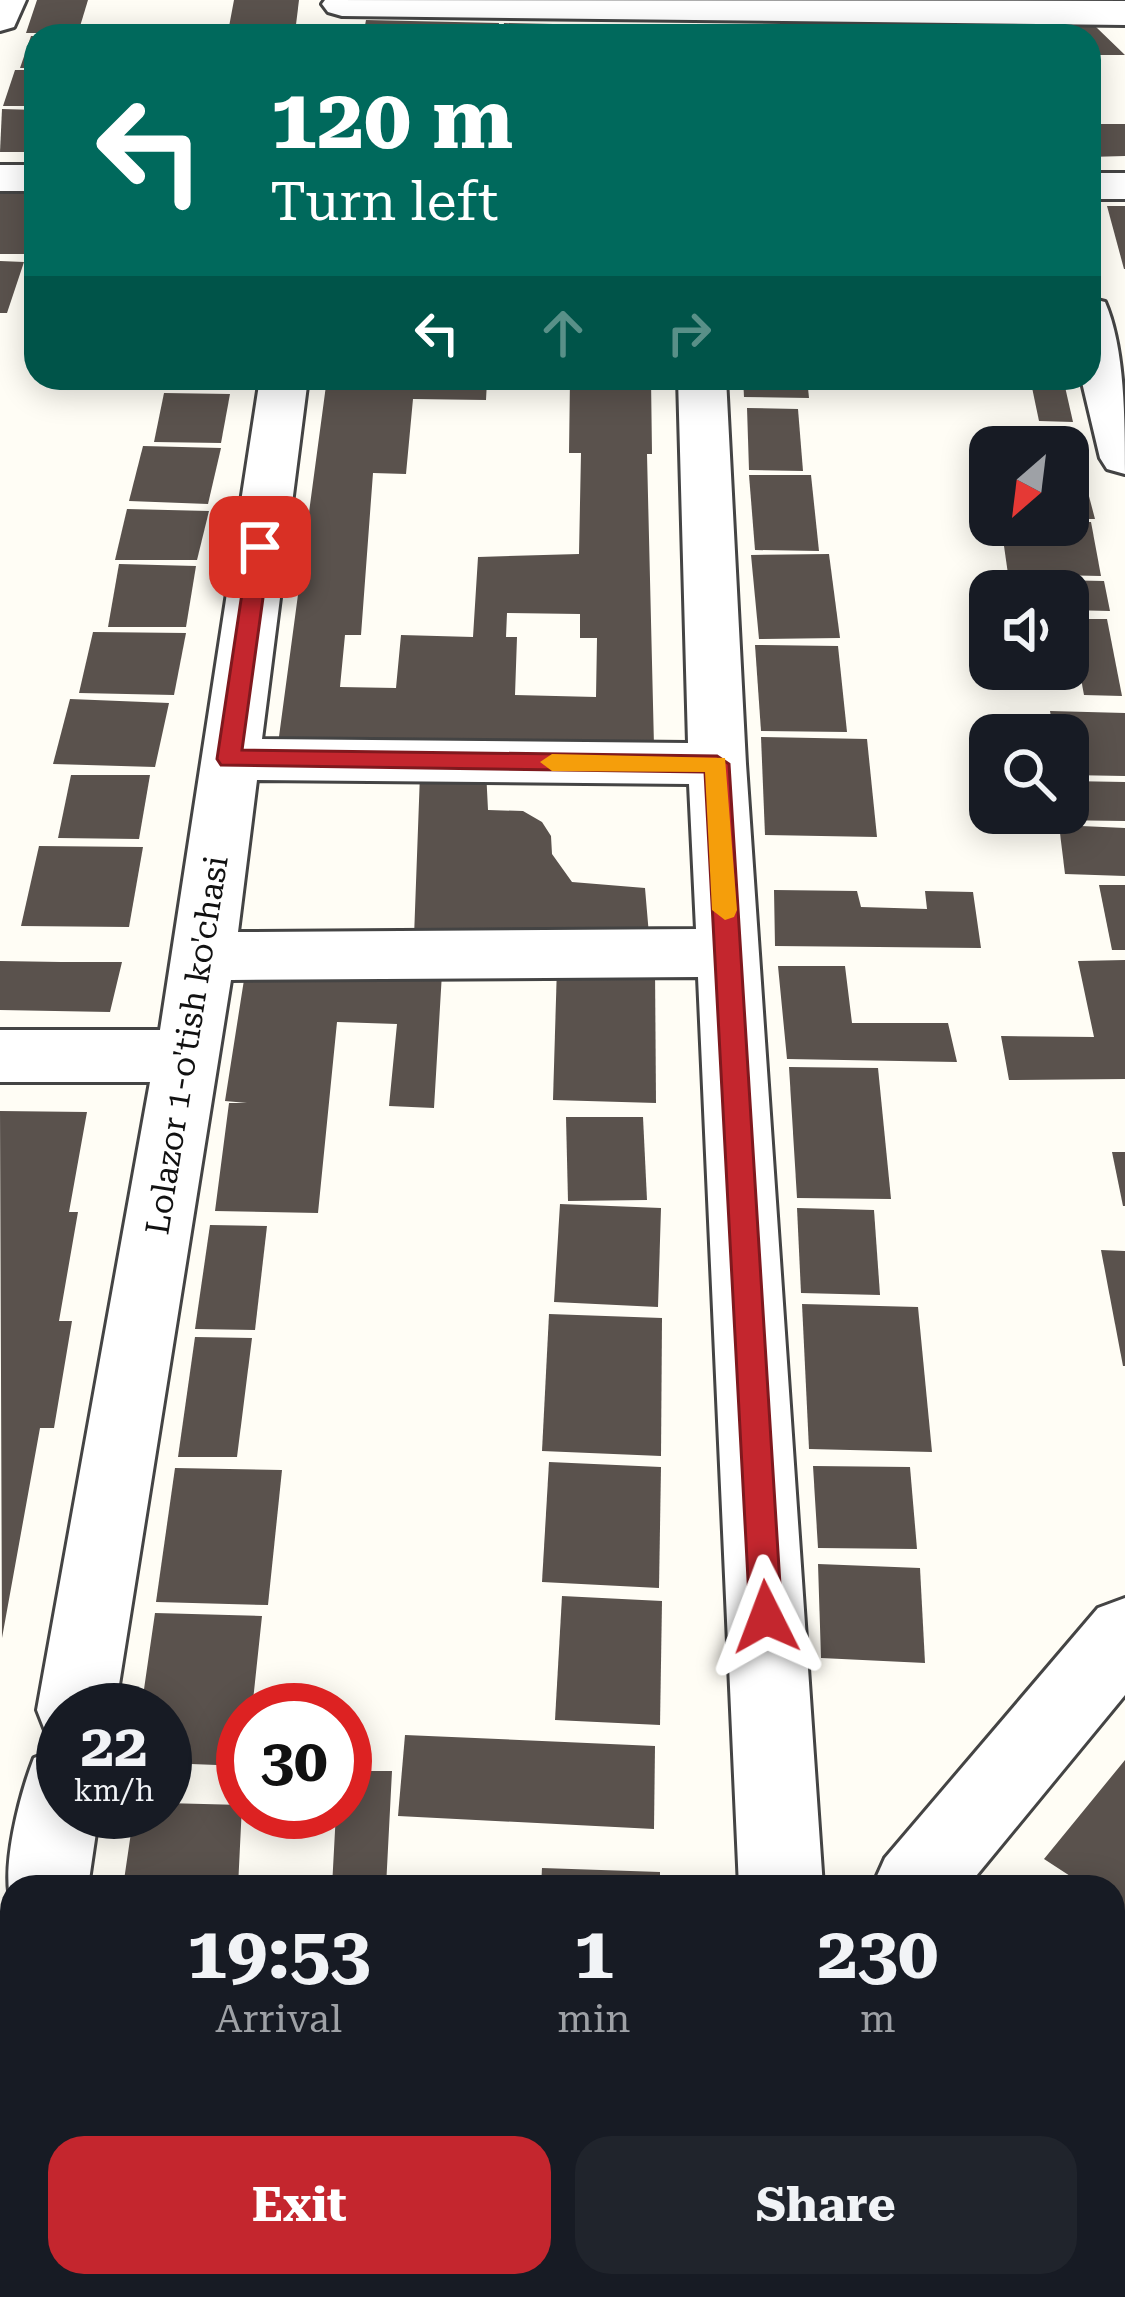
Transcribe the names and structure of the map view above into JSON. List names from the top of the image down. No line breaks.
{"streets":{"street":["Lolazor 1-o'tish ko'chasi"]},"north":"bottom left","page":{"turn":["120 m","Turn left"],"speed":"22 km/h","limit":"30","eta":["19:53","Arrival","1","min","230","m"],"buttons":["Exit","Share"]}}
